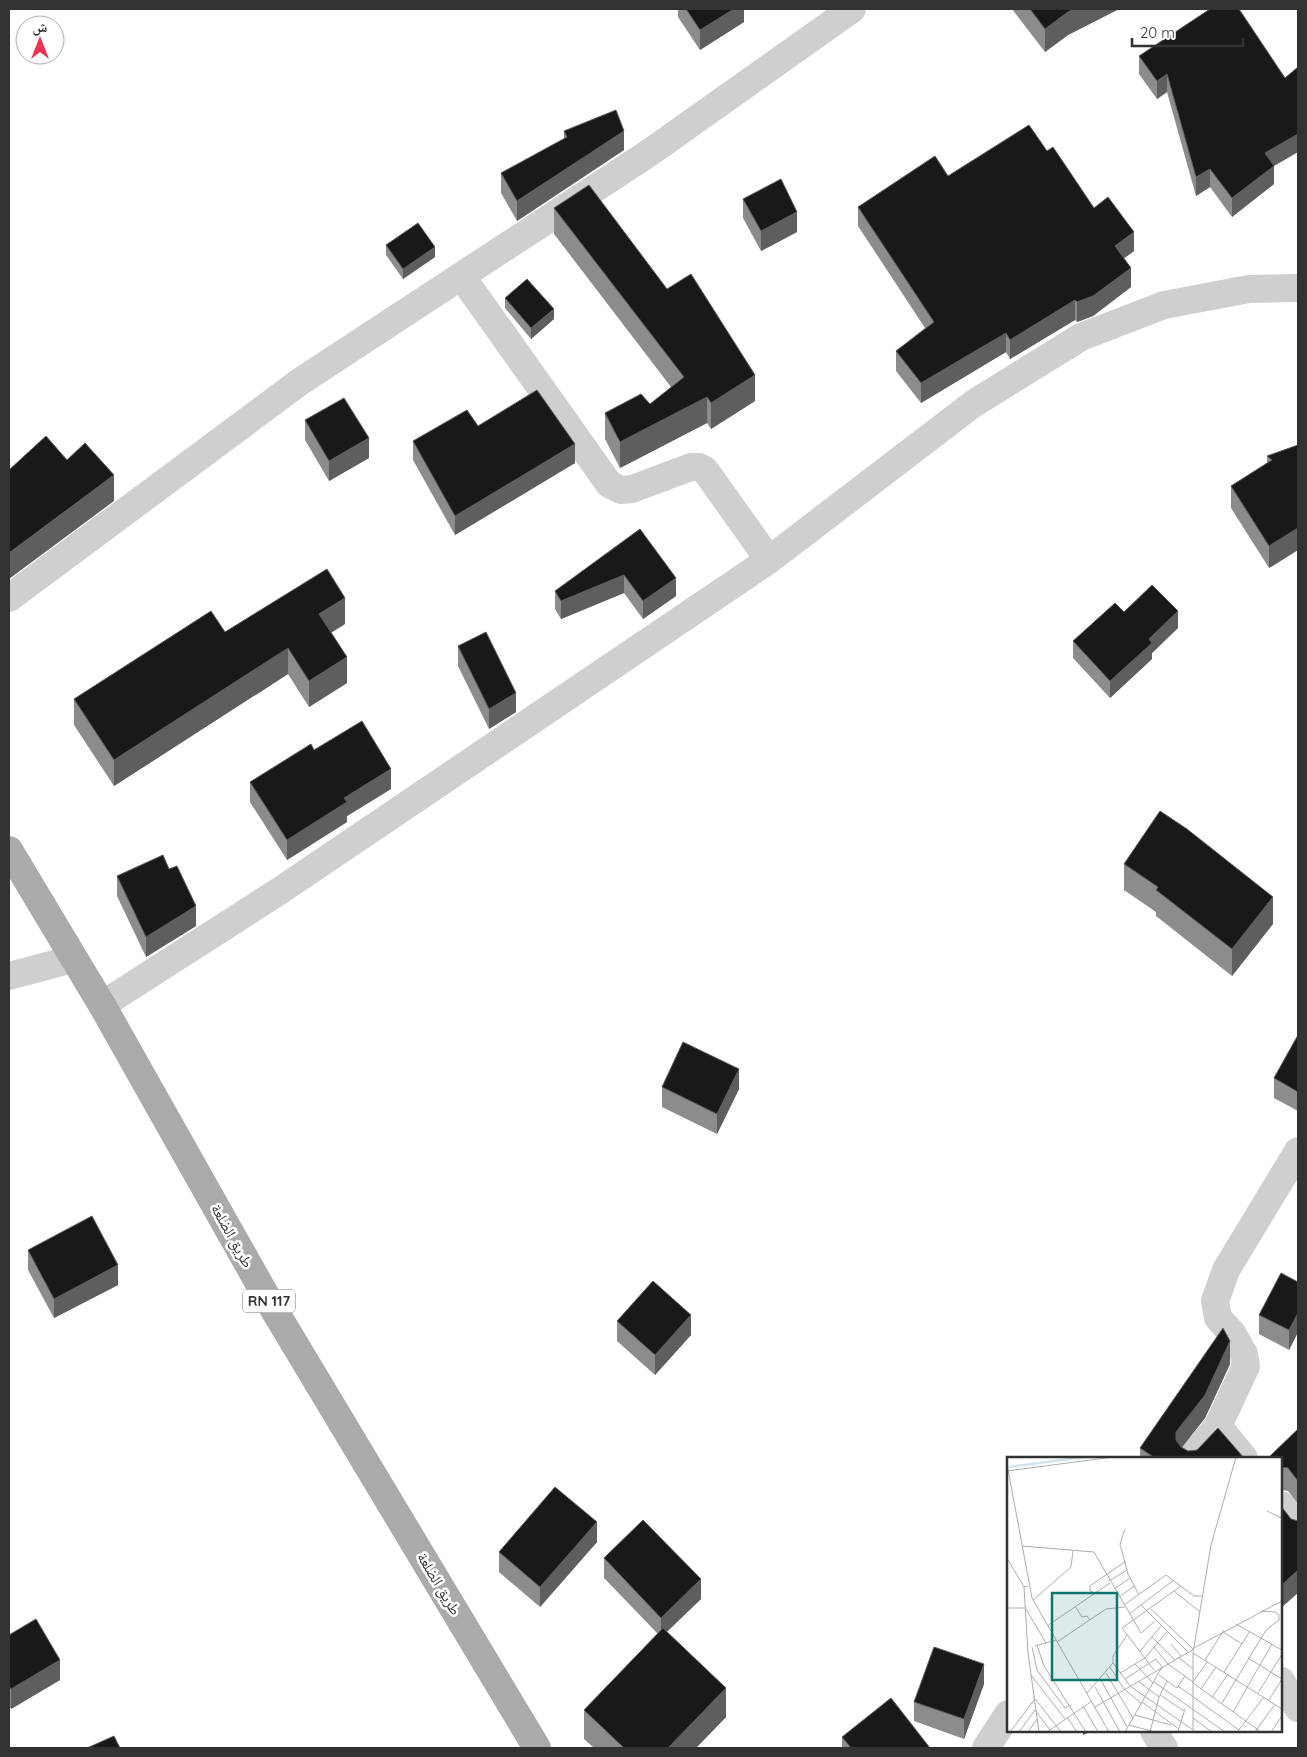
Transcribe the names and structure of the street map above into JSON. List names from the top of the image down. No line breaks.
{"streets":{"main road":["طريق الضلعة","RN 117"]},"scale_bar":"20 m","north":"top"}
